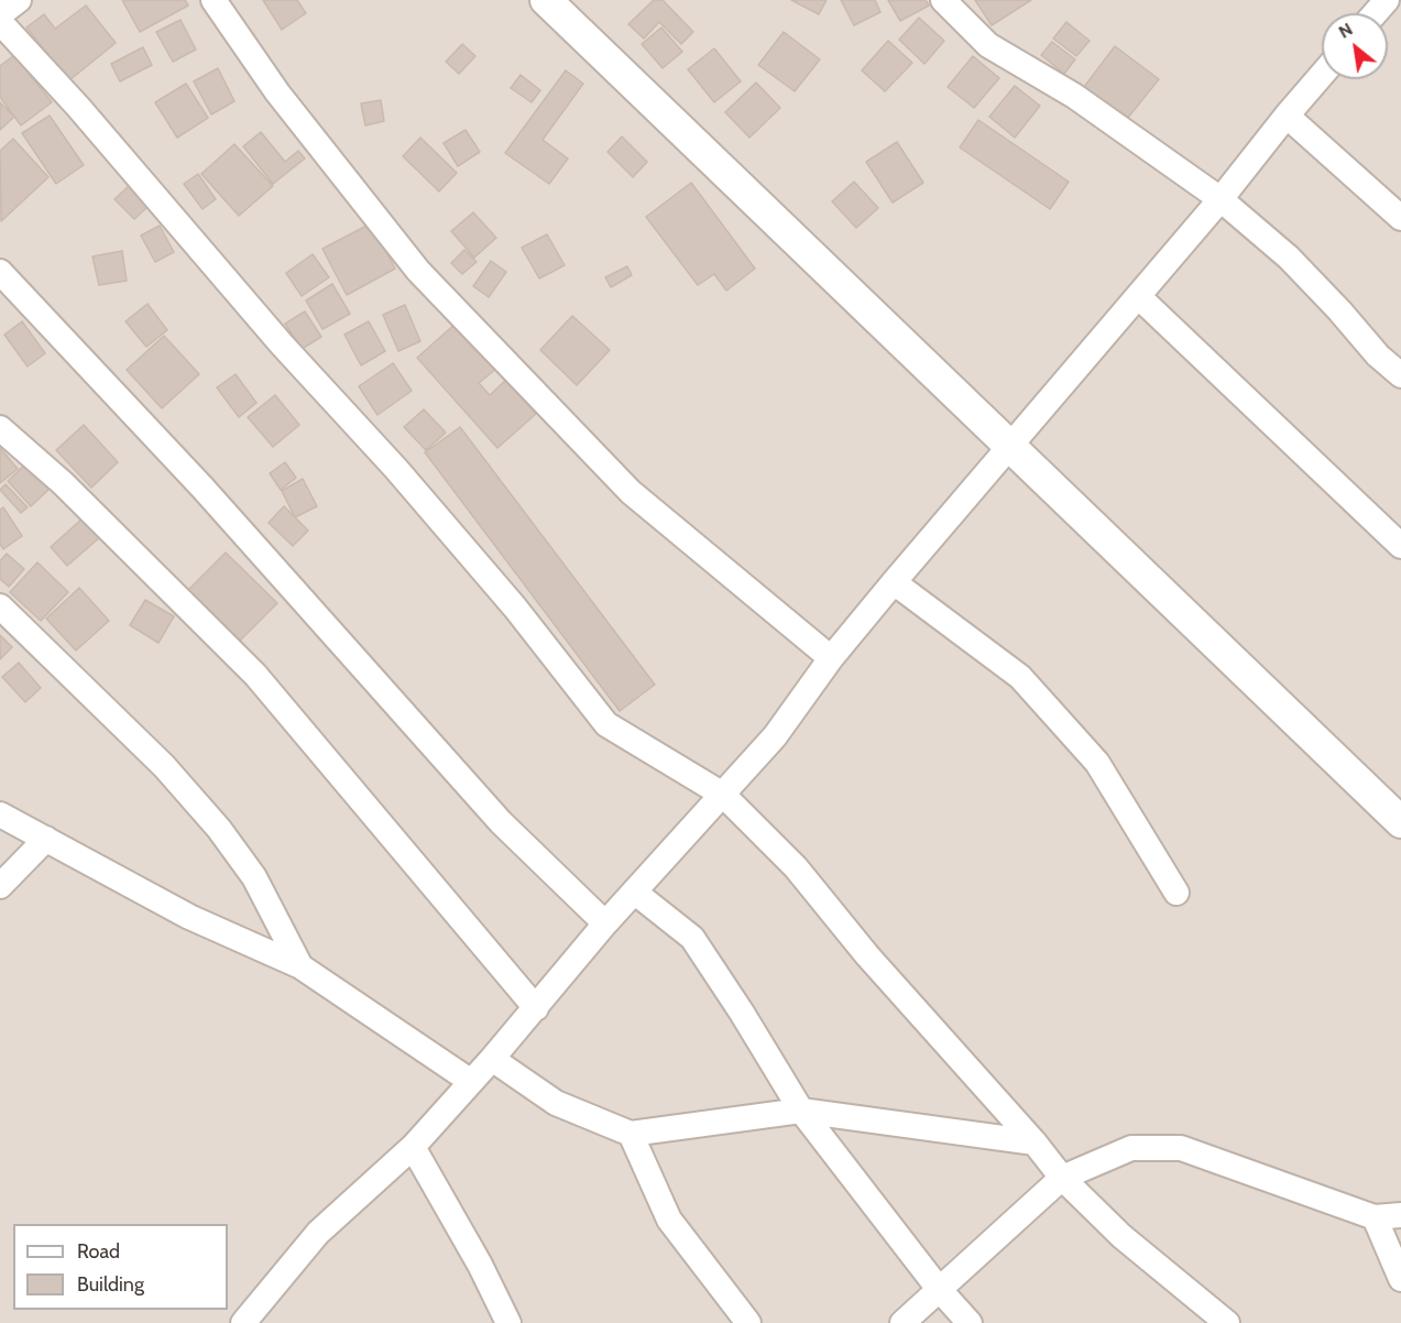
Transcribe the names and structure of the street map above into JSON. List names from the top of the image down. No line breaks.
{"legend":["Road","Building"],"north":"top left"}
